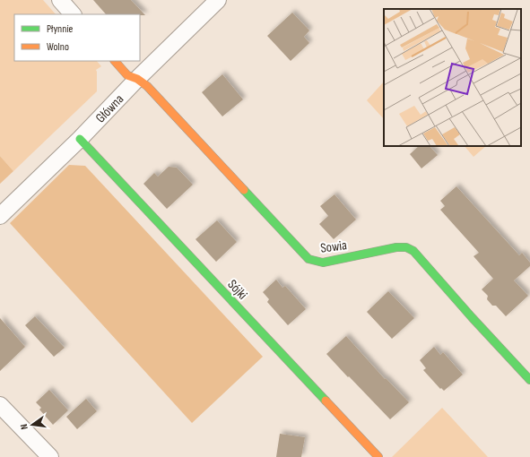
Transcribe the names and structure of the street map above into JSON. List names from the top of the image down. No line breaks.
{"streets":{"street":["Główna","Sowia","Sójki"]},"crossings":[["Główna","Sowia"],["Główna","Sójki"]],"legend":["Płynnie","Wolno"],"north":"left"}
